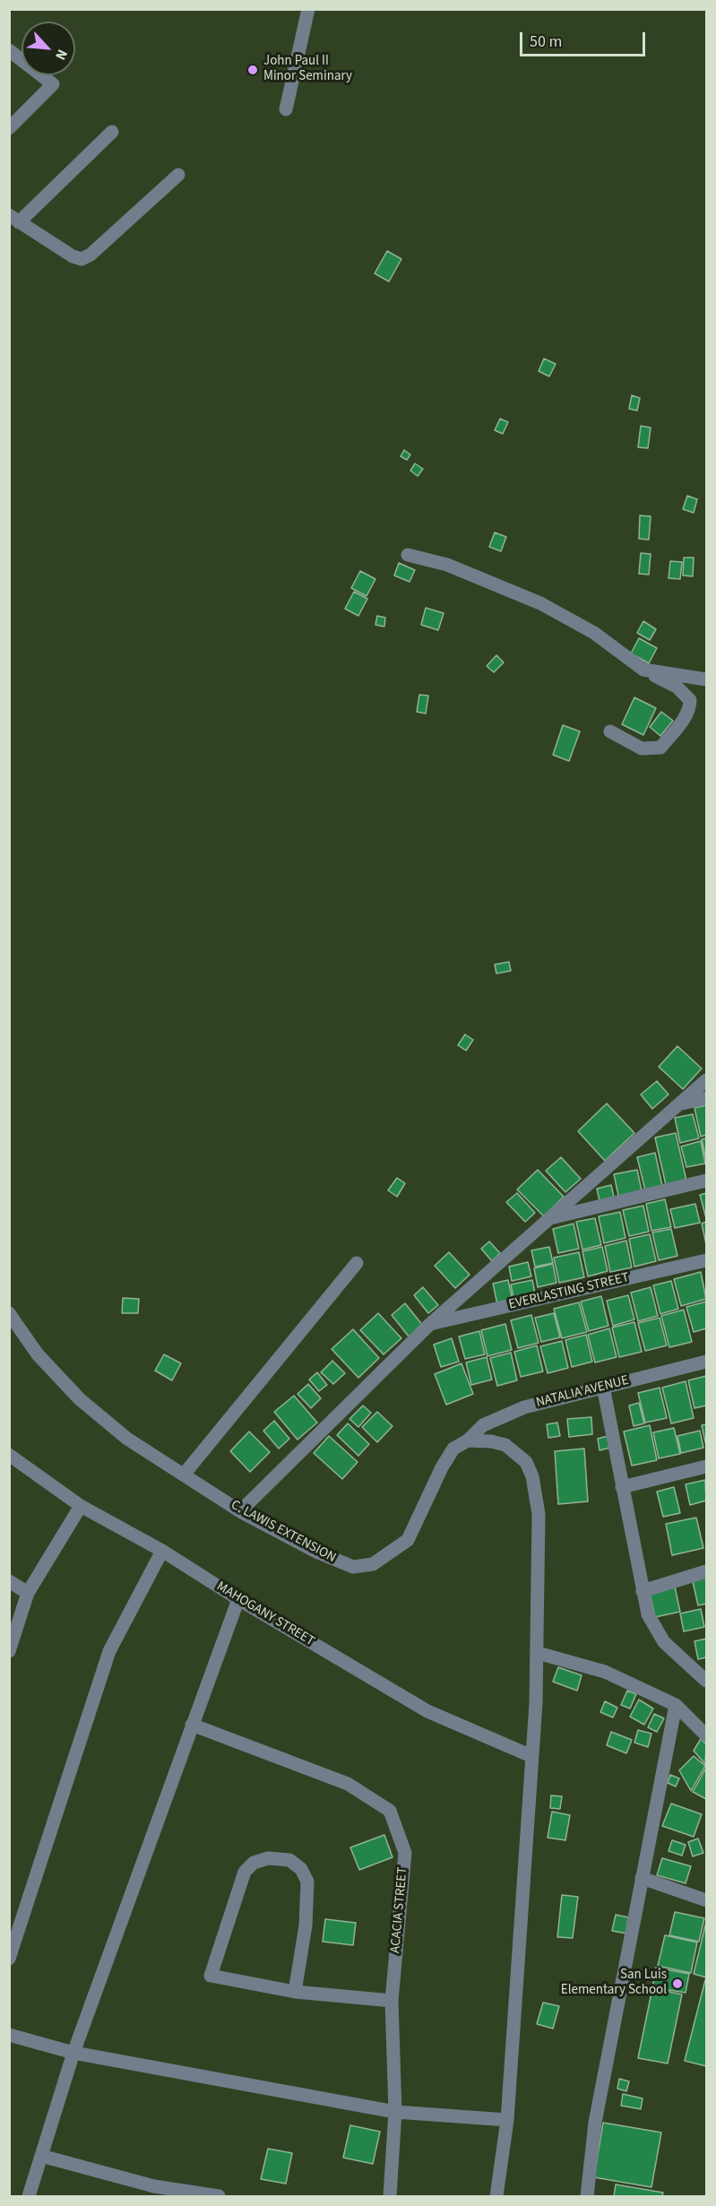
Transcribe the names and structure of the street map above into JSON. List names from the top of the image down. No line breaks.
{"streets":{"street":["EVERLASTING STREET","NATALIA AVENUE","C. LAWIS EXTENSION","MAHOGANY STREET","ACACIA STREET"]},"crossings":[["NATALIA AVENUE","C. LAWIS EXTENSION"]],"places":["John Paul II Minor Seminary","San Luis Elementary School"],"scale_bar":"50 m","north":"bottom right"}
